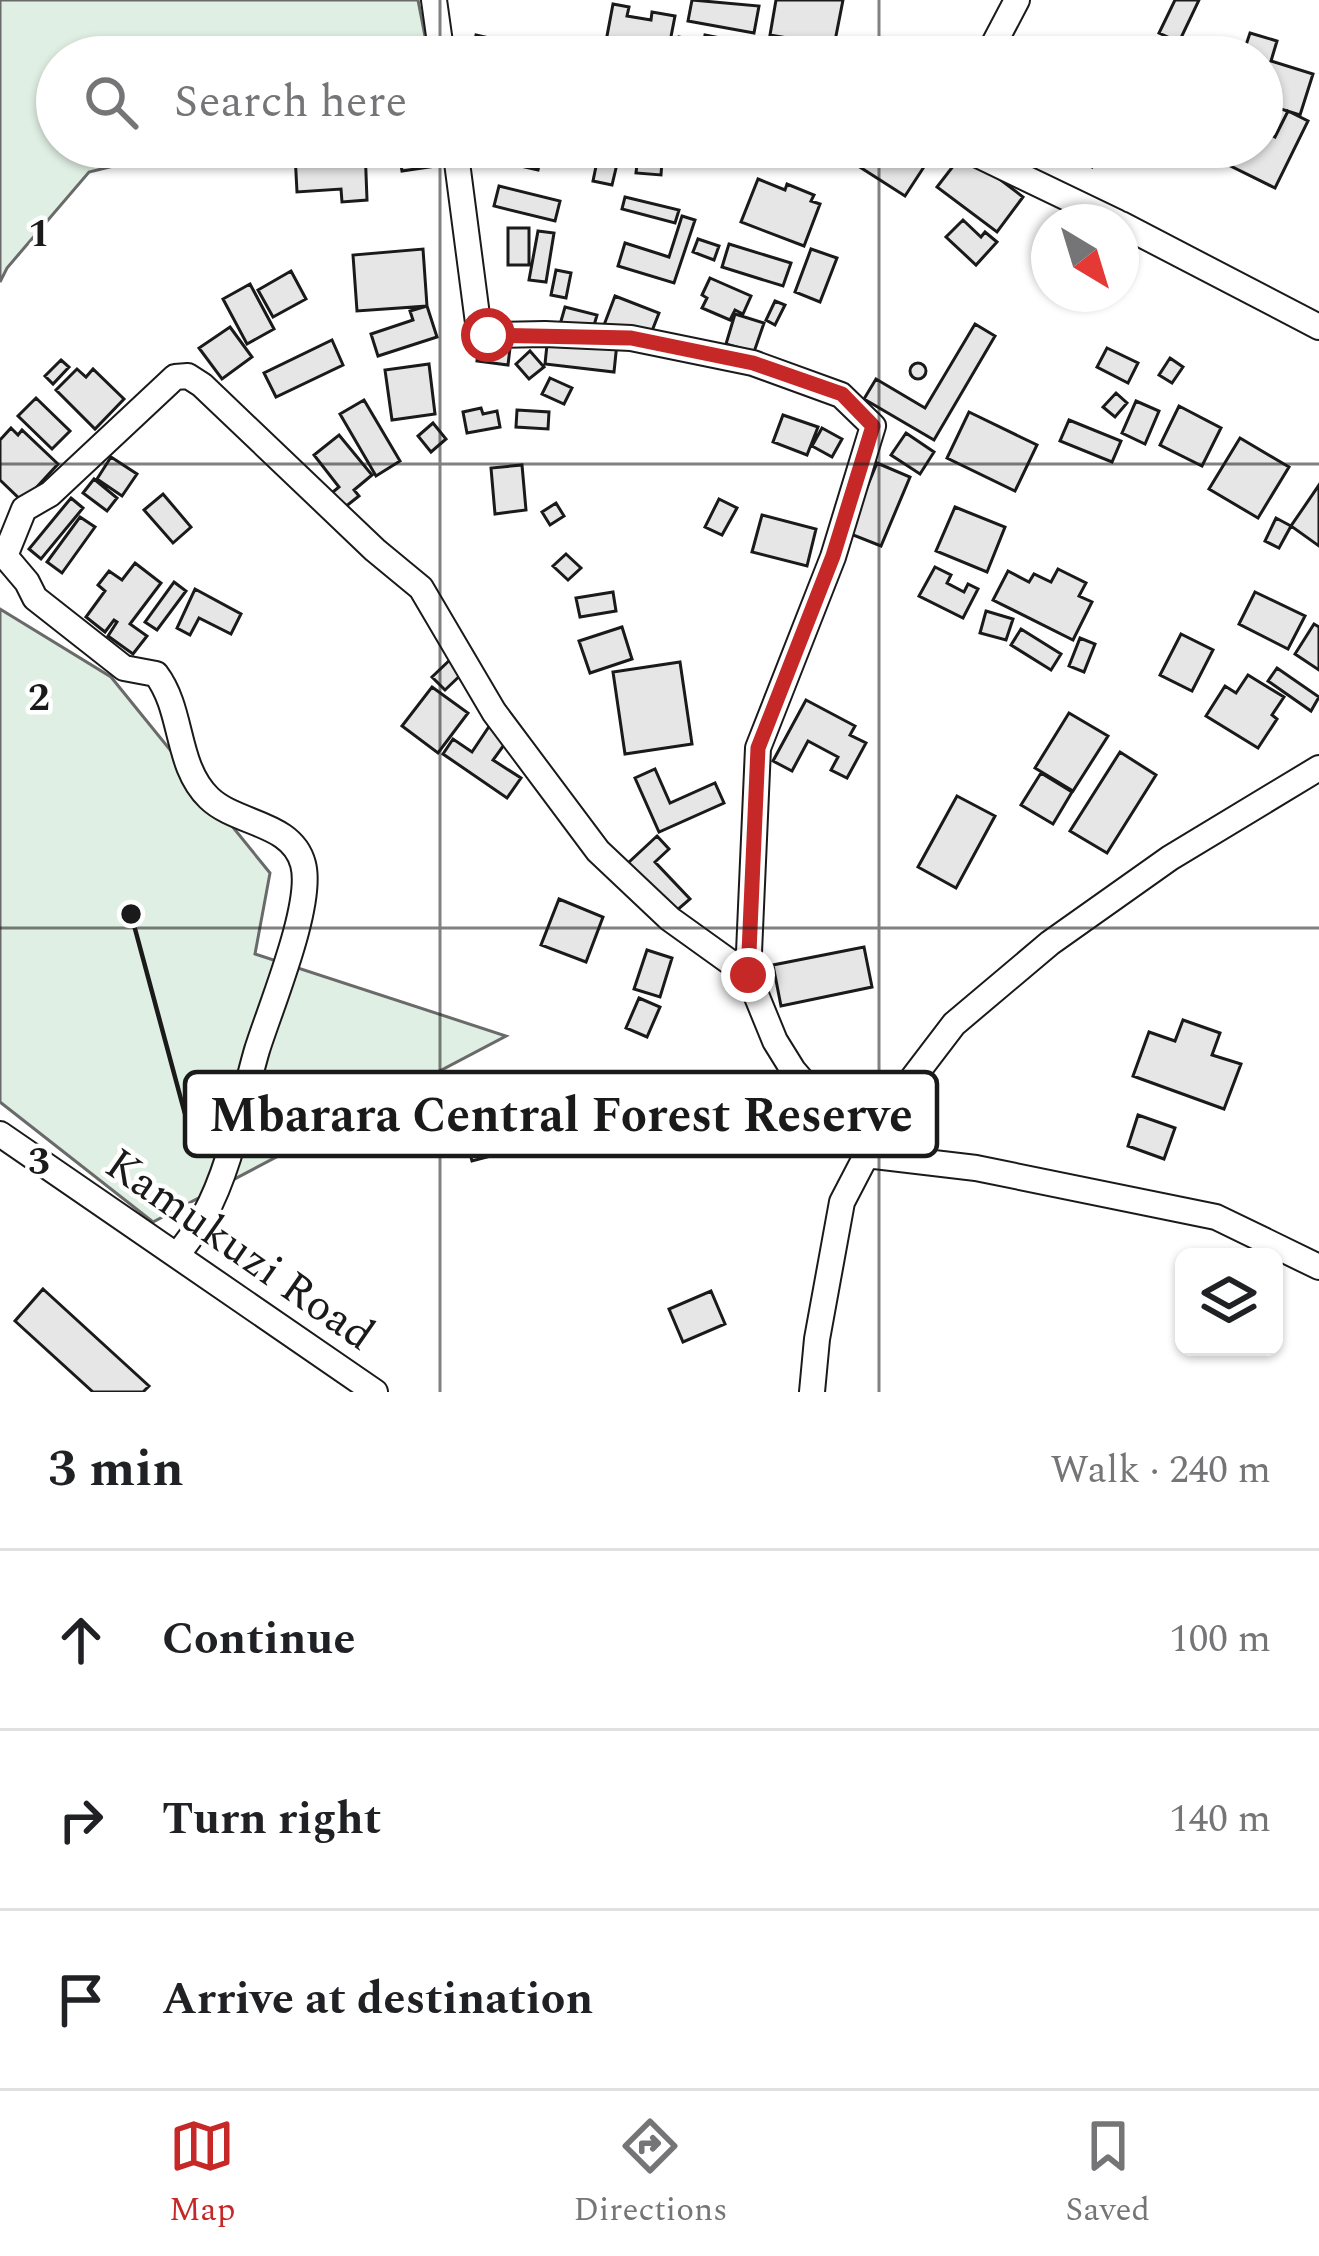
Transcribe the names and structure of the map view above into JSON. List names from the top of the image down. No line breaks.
{"streets":{"street":["Kamukuzi Road"]},"places":["Mbarara Central Forest Reserve"],"north":"bottom right","page":{"search":"Search here","heading":["3 min","Walk · 240 m"],"list":[["Continue","100 m"],["Turn right","140 m"],"Arrive at destination"],"nav":["Map","Directions","Saved"]},"grid":{"rows":["1","2","3"]}}
